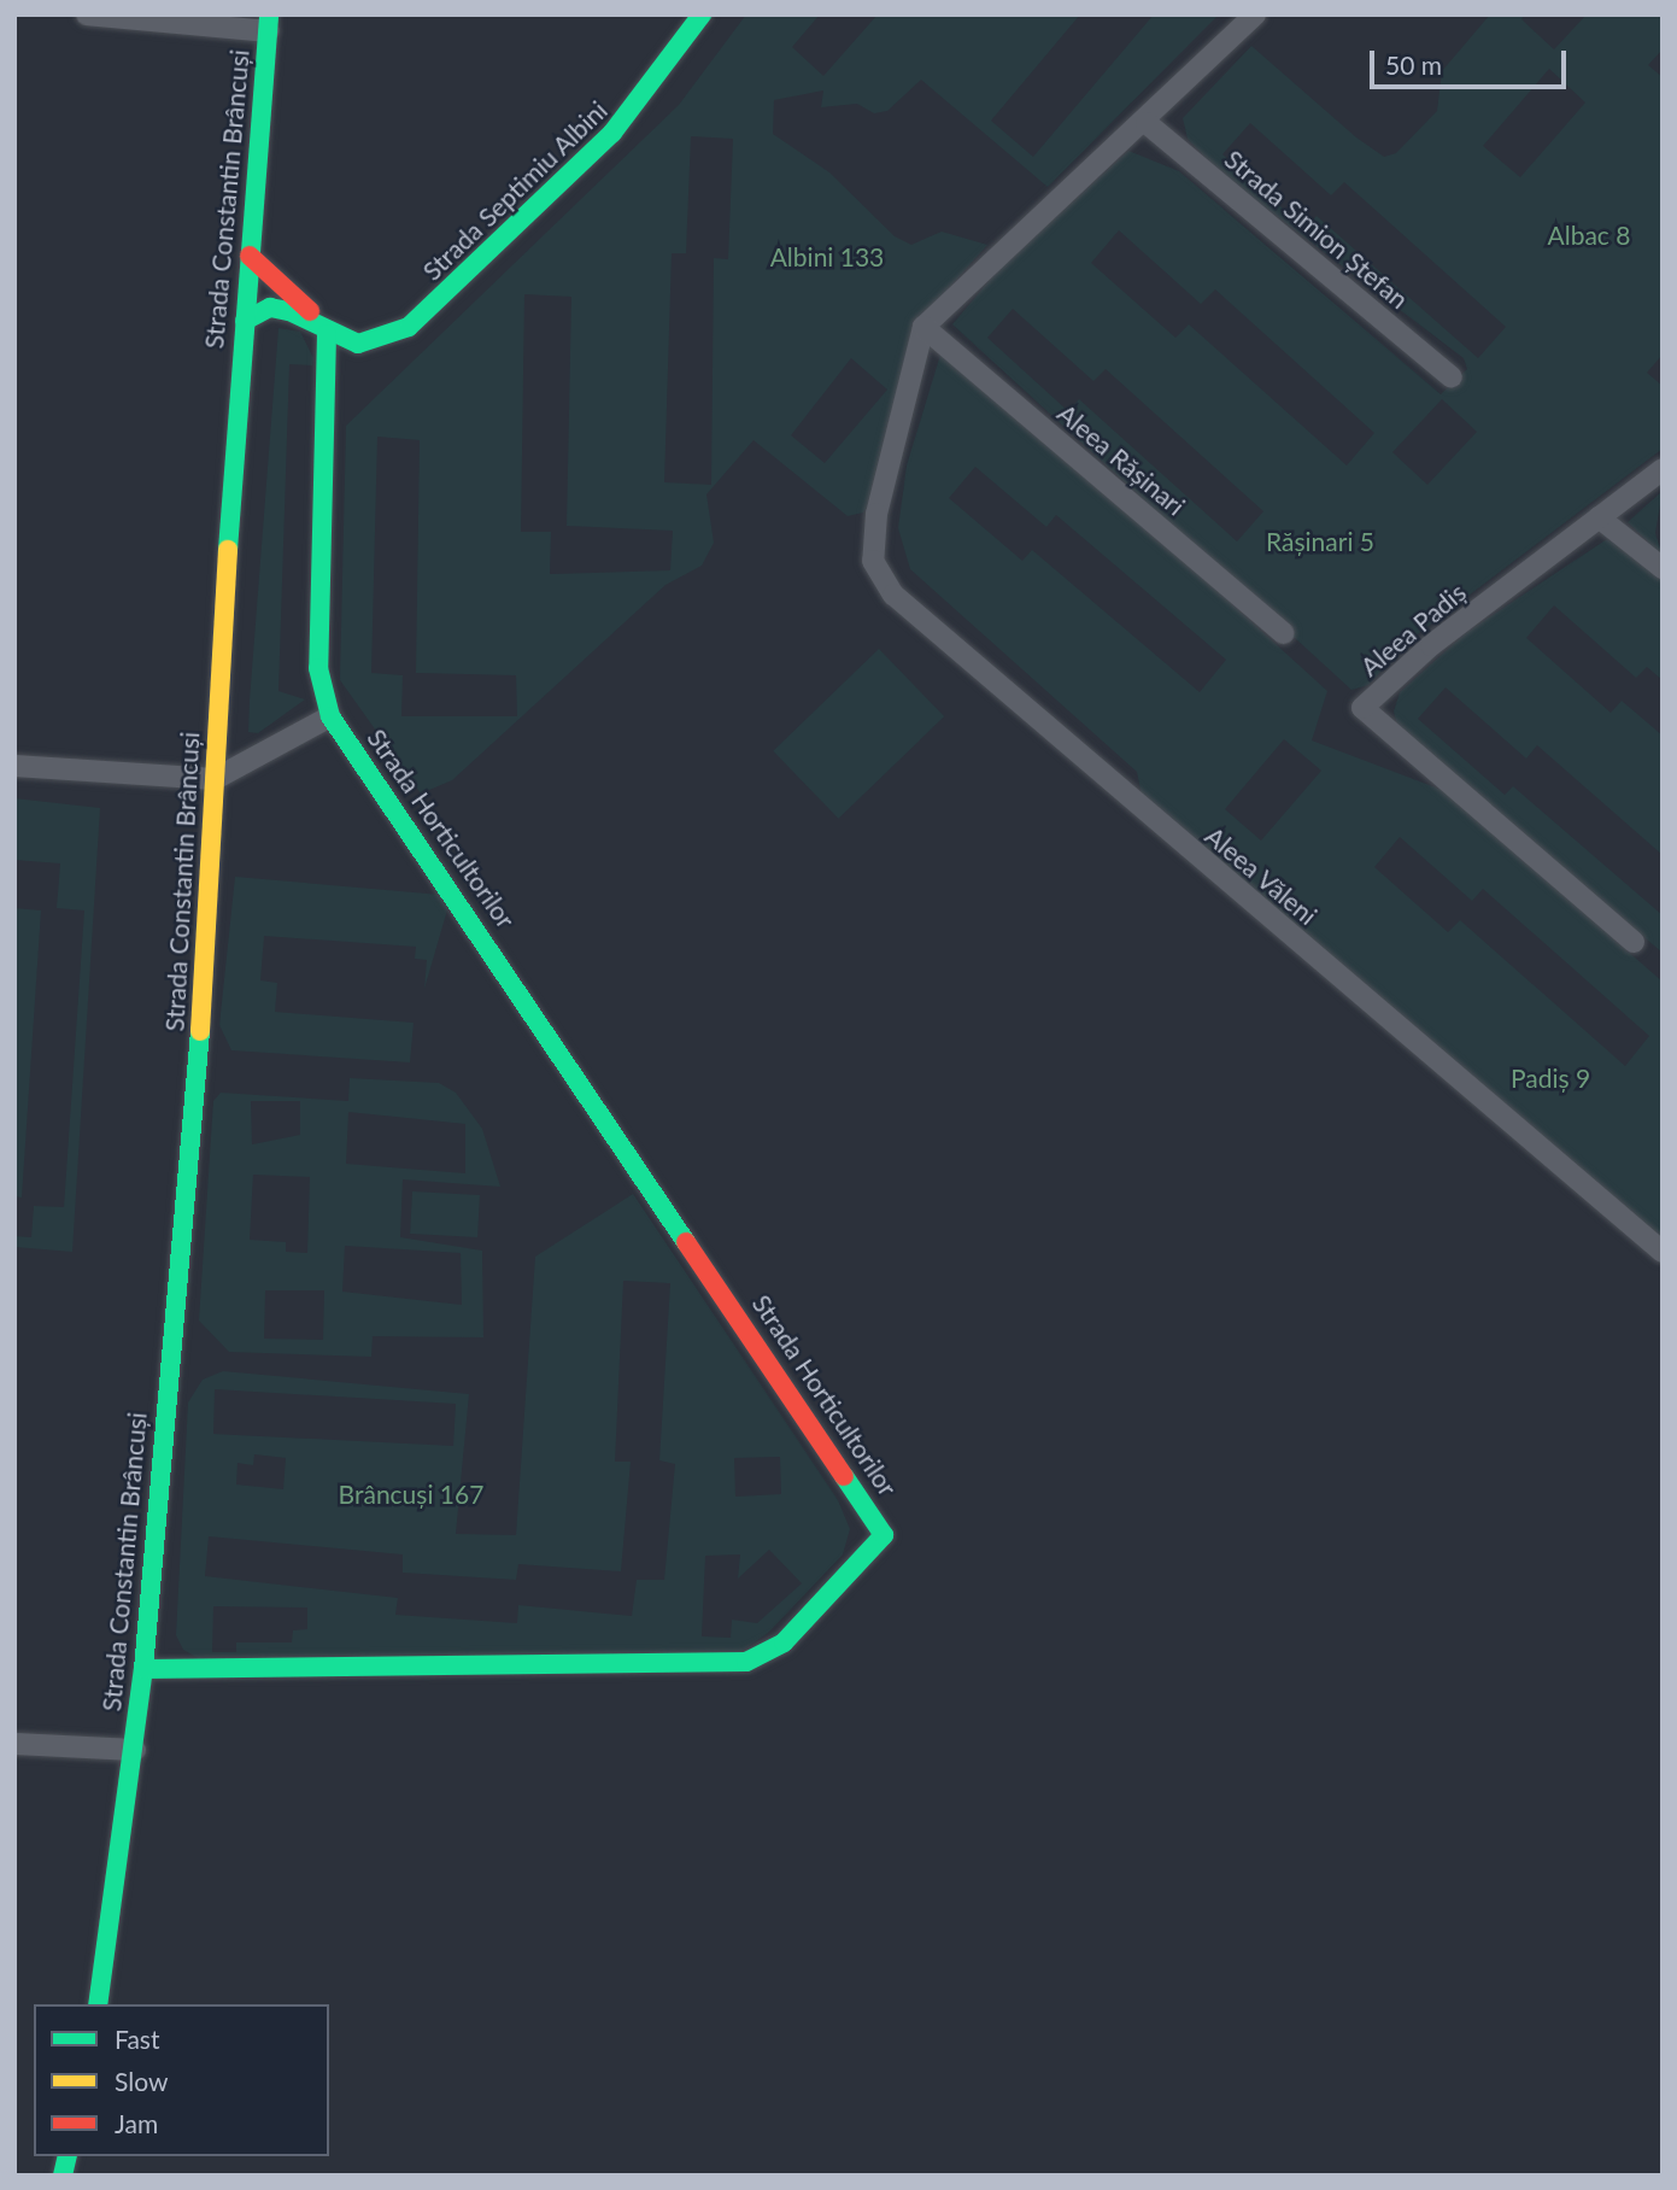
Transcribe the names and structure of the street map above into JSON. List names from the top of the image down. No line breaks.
{"streets":{"street":["Strada Septimiu Albini","Strada Constantin Brâncuși","Strada Simion Ștefan","Aleea Rășinari","Aleea Padiș","Strada Horticultorilor","Aleea Văleni"]},"crossings":[["Strada Septimiu Albini","Strada Constantin Brâncuși"],["Strada Septimiu Albini","Strada Horticultorilor"],["Strada Constantin Brâncuși","Strada Horticultorilor"],["Aleea Rășinari","Aleea Văleni"]],"parks":["Albac 8","Albini 133","Rășinari 5","Padiș 9","Brâncuși 167"],"legend":["Fast","Slow","Jam"],"scale_bar":"50 m"}
